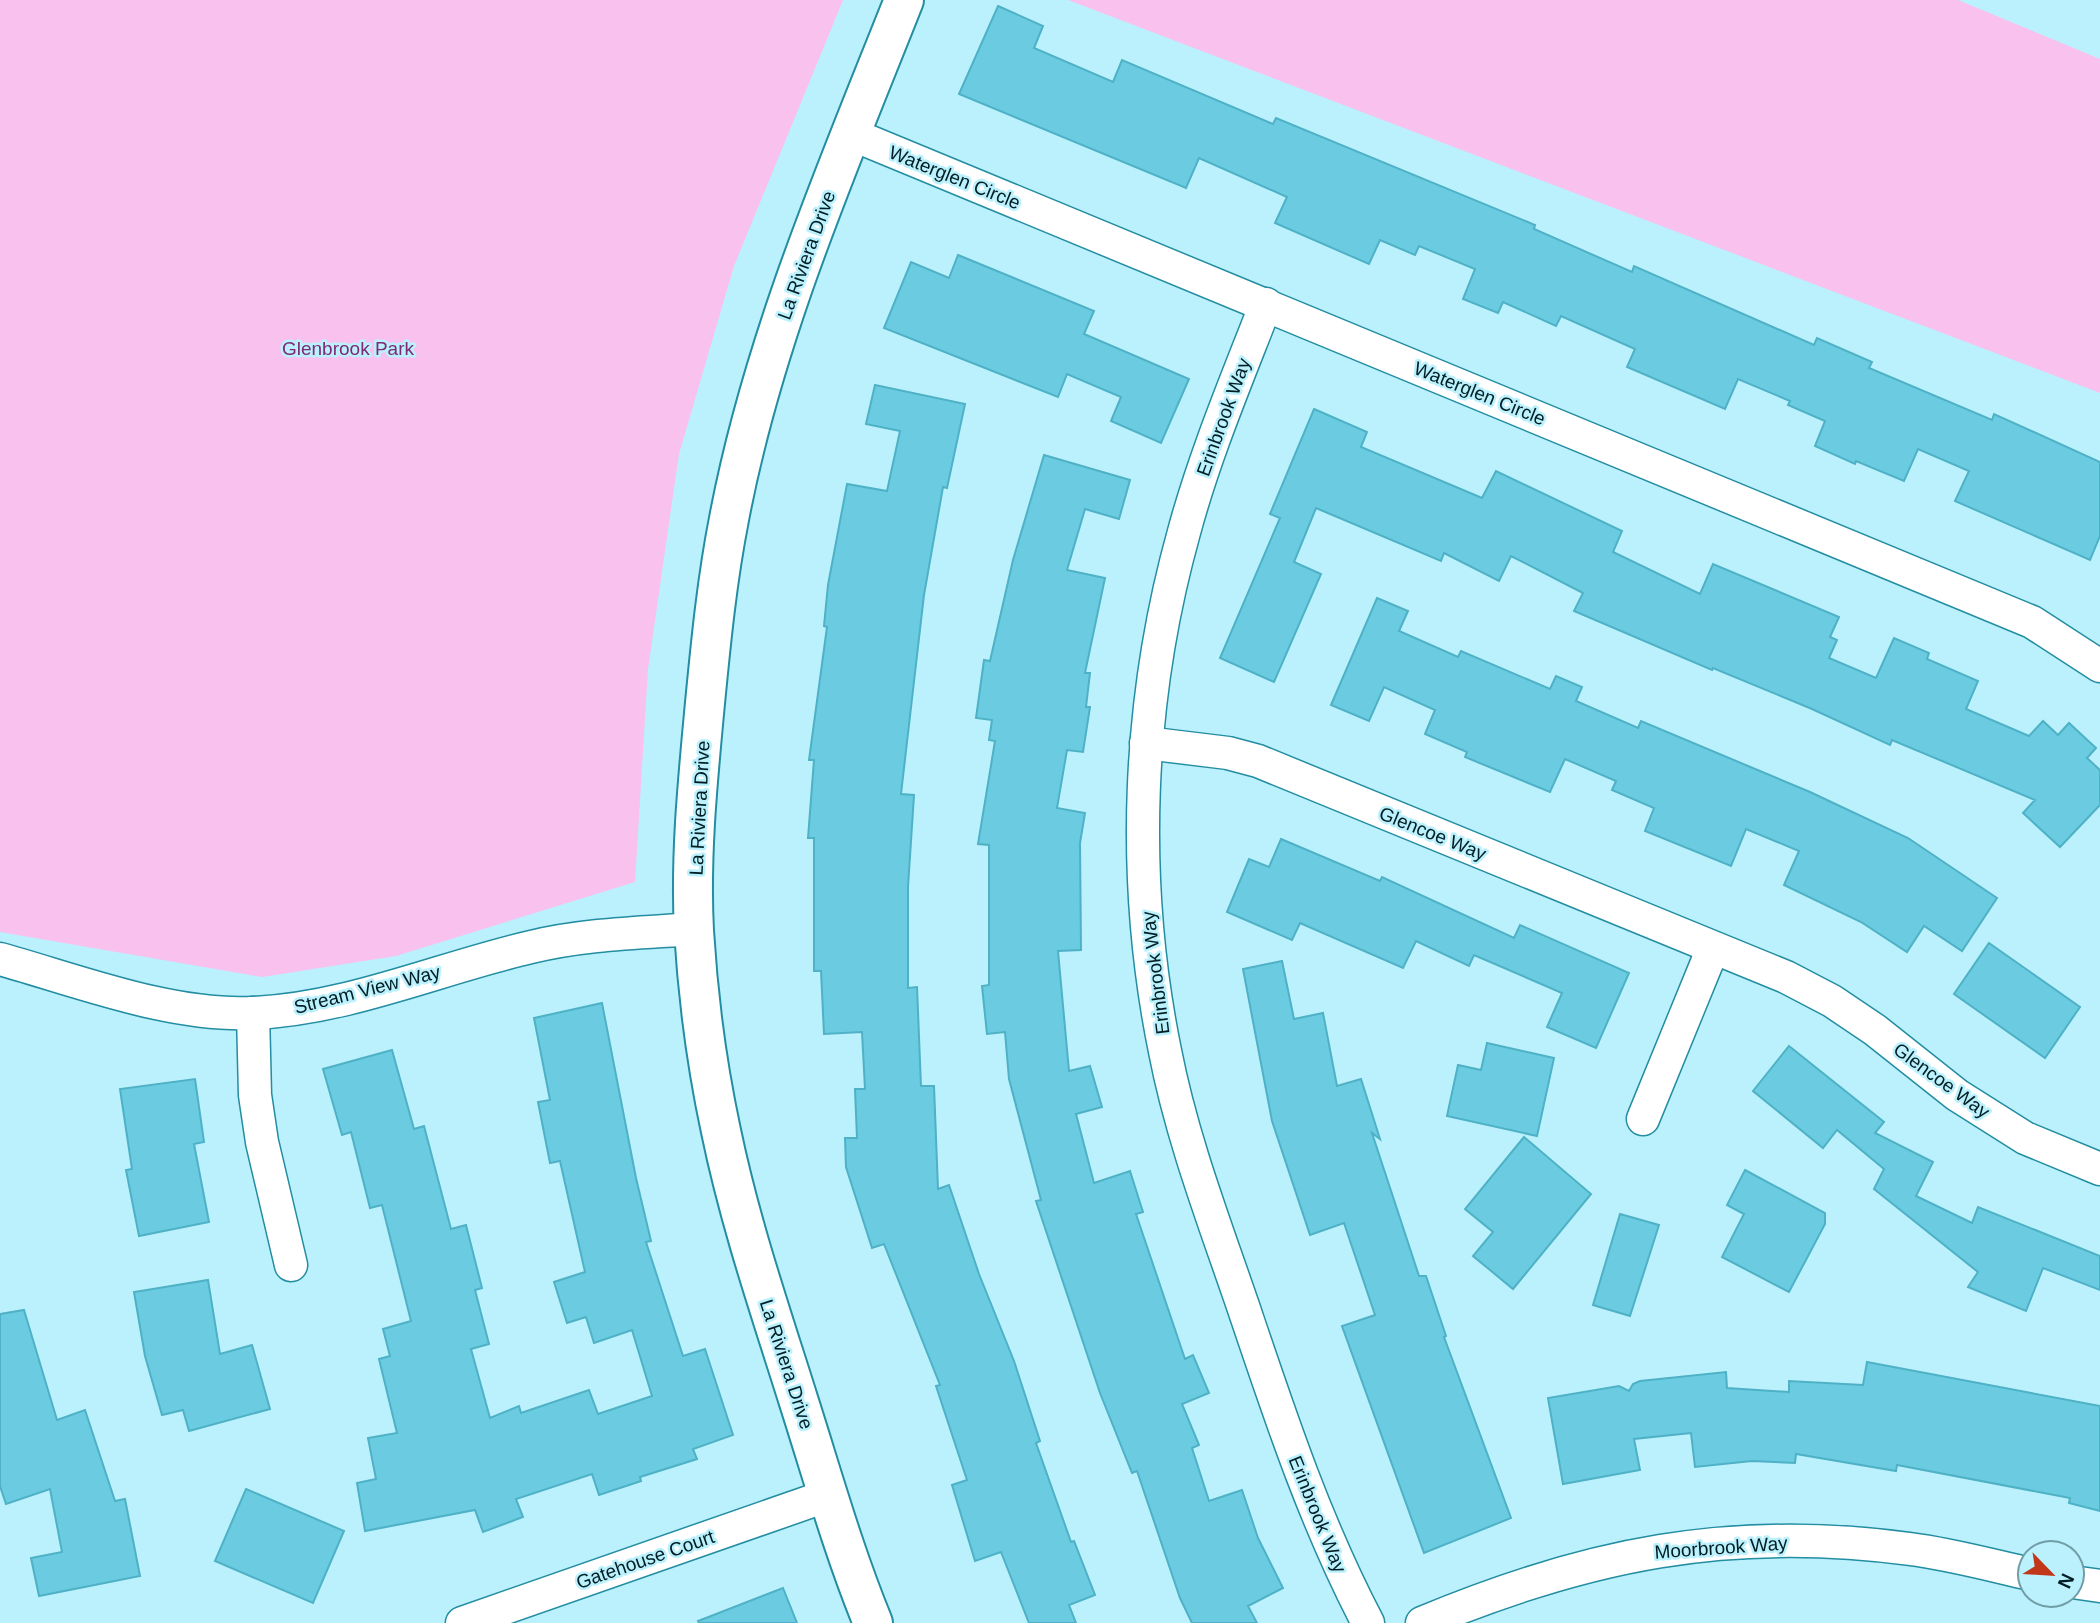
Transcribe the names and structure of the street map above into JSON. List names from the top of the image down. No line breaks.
{"streets":{"street":["Waterglen Circle","La Riviera Drive","Erinbrook Way","Glencoe Way","Stream View Way","Moorbrook Way","Gatehouse Court"]},"crossings":[["Waterglen Circle","La Riviera Drive"],["Waterglen Circle","Erinbrook Way"],["La Riviera Drive","Stream View Way"],["La Riviera Drive","Gatehouse Court"],["Erinbrook Way","Glencoe Way"]],"parks":["Glenbrook Park"],"north":"bottom right"}
